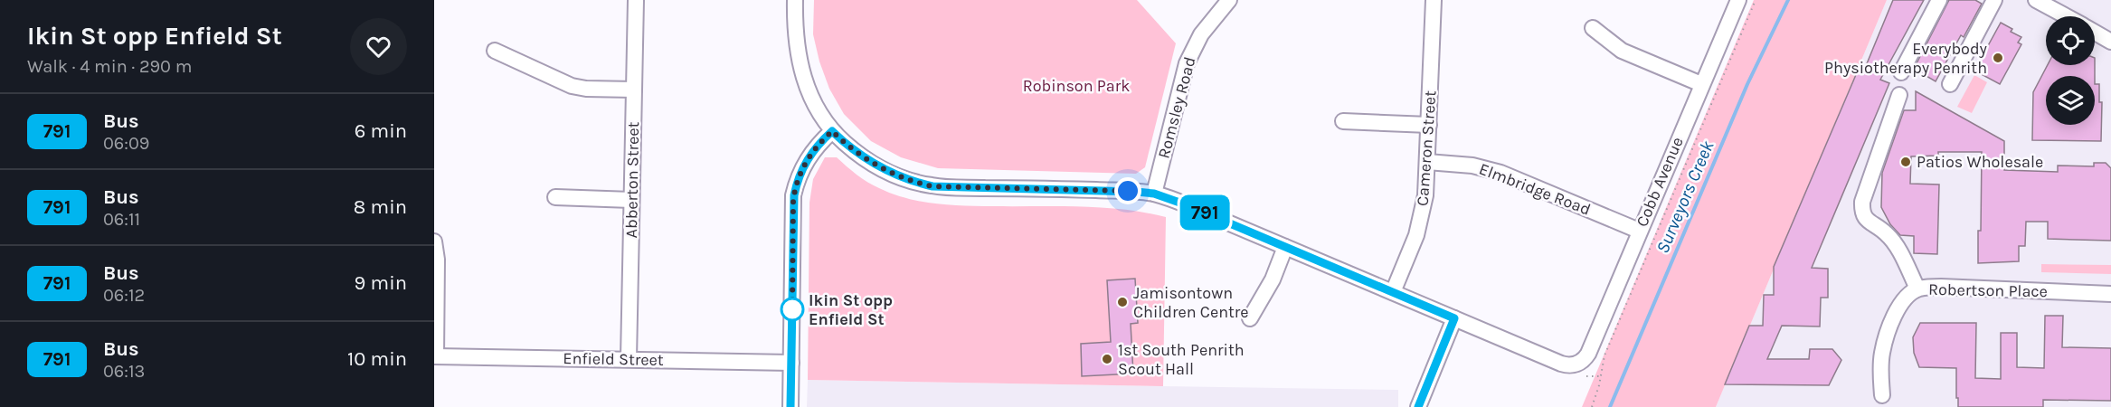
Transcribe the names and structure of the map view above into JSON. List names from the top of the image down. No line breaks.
{"streets":{"street":["Romsley Road","Cameron Street","Abberton Street","Cobb Avenue","Elmbridge Road","Robertson Place","Enfield Street"]},"crossings":[["Cameron Street","Elmbridge Road"],["Abberton Street","Enfield Street"],["Cobb Avenue","Elmbridge Road"]],"water":["Surveyors Creek"],"parks":["Robinson Park"],"places":["Everybody Physiotherapy Penrith","Patios Wholesale","Jamisontown Children Centre","Ikin St opp Enfield St","1st South Penrith Scout Hall"],"lines":["bus line 791"],"page":{"heading":["Ikin St opp Enfield St","Walk · 4 min · 290 m"],"on_map":"791","list":[{"mark":"791","name":"Bus","note":"06:09","value":"6 min"},{"mark":"791","name":"Bus","note":"06:11","value":"8 min"},{"mark":"791","name":"Bus","note":"06:12","value":"9 min"},{"mark":"791","name":"Bus","note":"06:13","value":"10 min"}]}}
